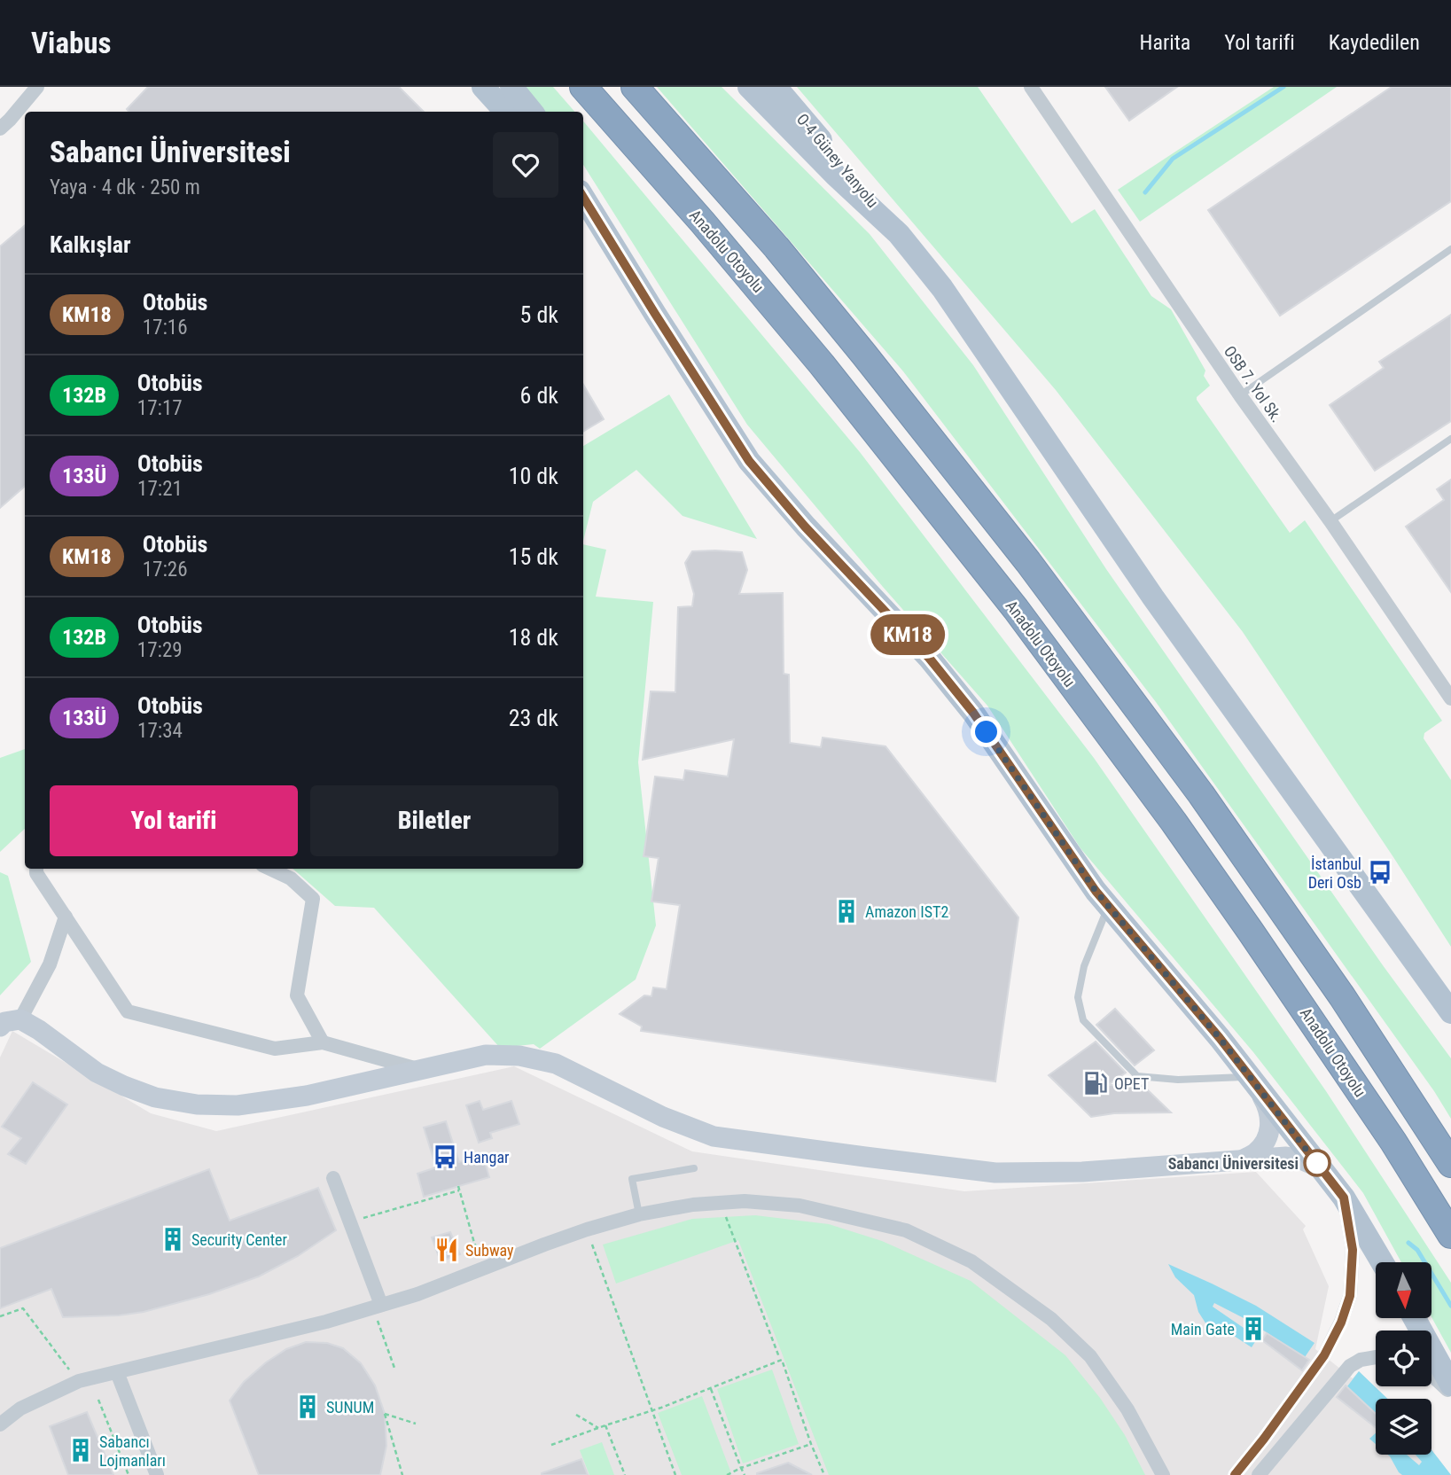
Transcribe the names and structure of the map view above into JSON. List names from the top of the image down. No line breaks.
{"streets":{"highway":["Anadolu Otoyolu"],"main road":["O-4 Güney Yanyolu"],"street":["OSB 7. Yol Sk."]},"places":{"bus stop":["İstanbul Deri Osb","Hangar"],"building":["Amazon IST2","Security Center","Main Gate","SUNUM","Sabancı Lojmanları"],"fuel station":["OPET"],"other":["Sabancı Üniversitesi"],"restaurant":["Subway"]},"lines":["bus line KM18"],"north":"bottom","page":{"header":"Viabus","nav":["Harita","Yol tarifi","Kaydedilen"],"on_map":"KM18","heading":[["Sabancı Üniversitesi","Yaya · 4 dk · 250 m"],"Kalkışlar"],"list":[{"mark":"KM18","name":"Otobüs","note":"17:16","value":"5 dk"},{"mark":"132B","name":"Otobüs","note":"17:17","value":"6 dk"},{"mark":"133Ü","name":"Otobüs","note":"17:21","value":"10 dk"},{"mark":"KM18","name":"Otobüs","note":"17:26","value":"15 dk"},{"mark":"132B","name":"Otobüs","note":"17:29","value":"18 dk"},{"mark":"133Ü","name":"Otobüs","note":"17:34","value":"23 dk"}],"buttons":["Yol tarifi","Biletler"]}}
